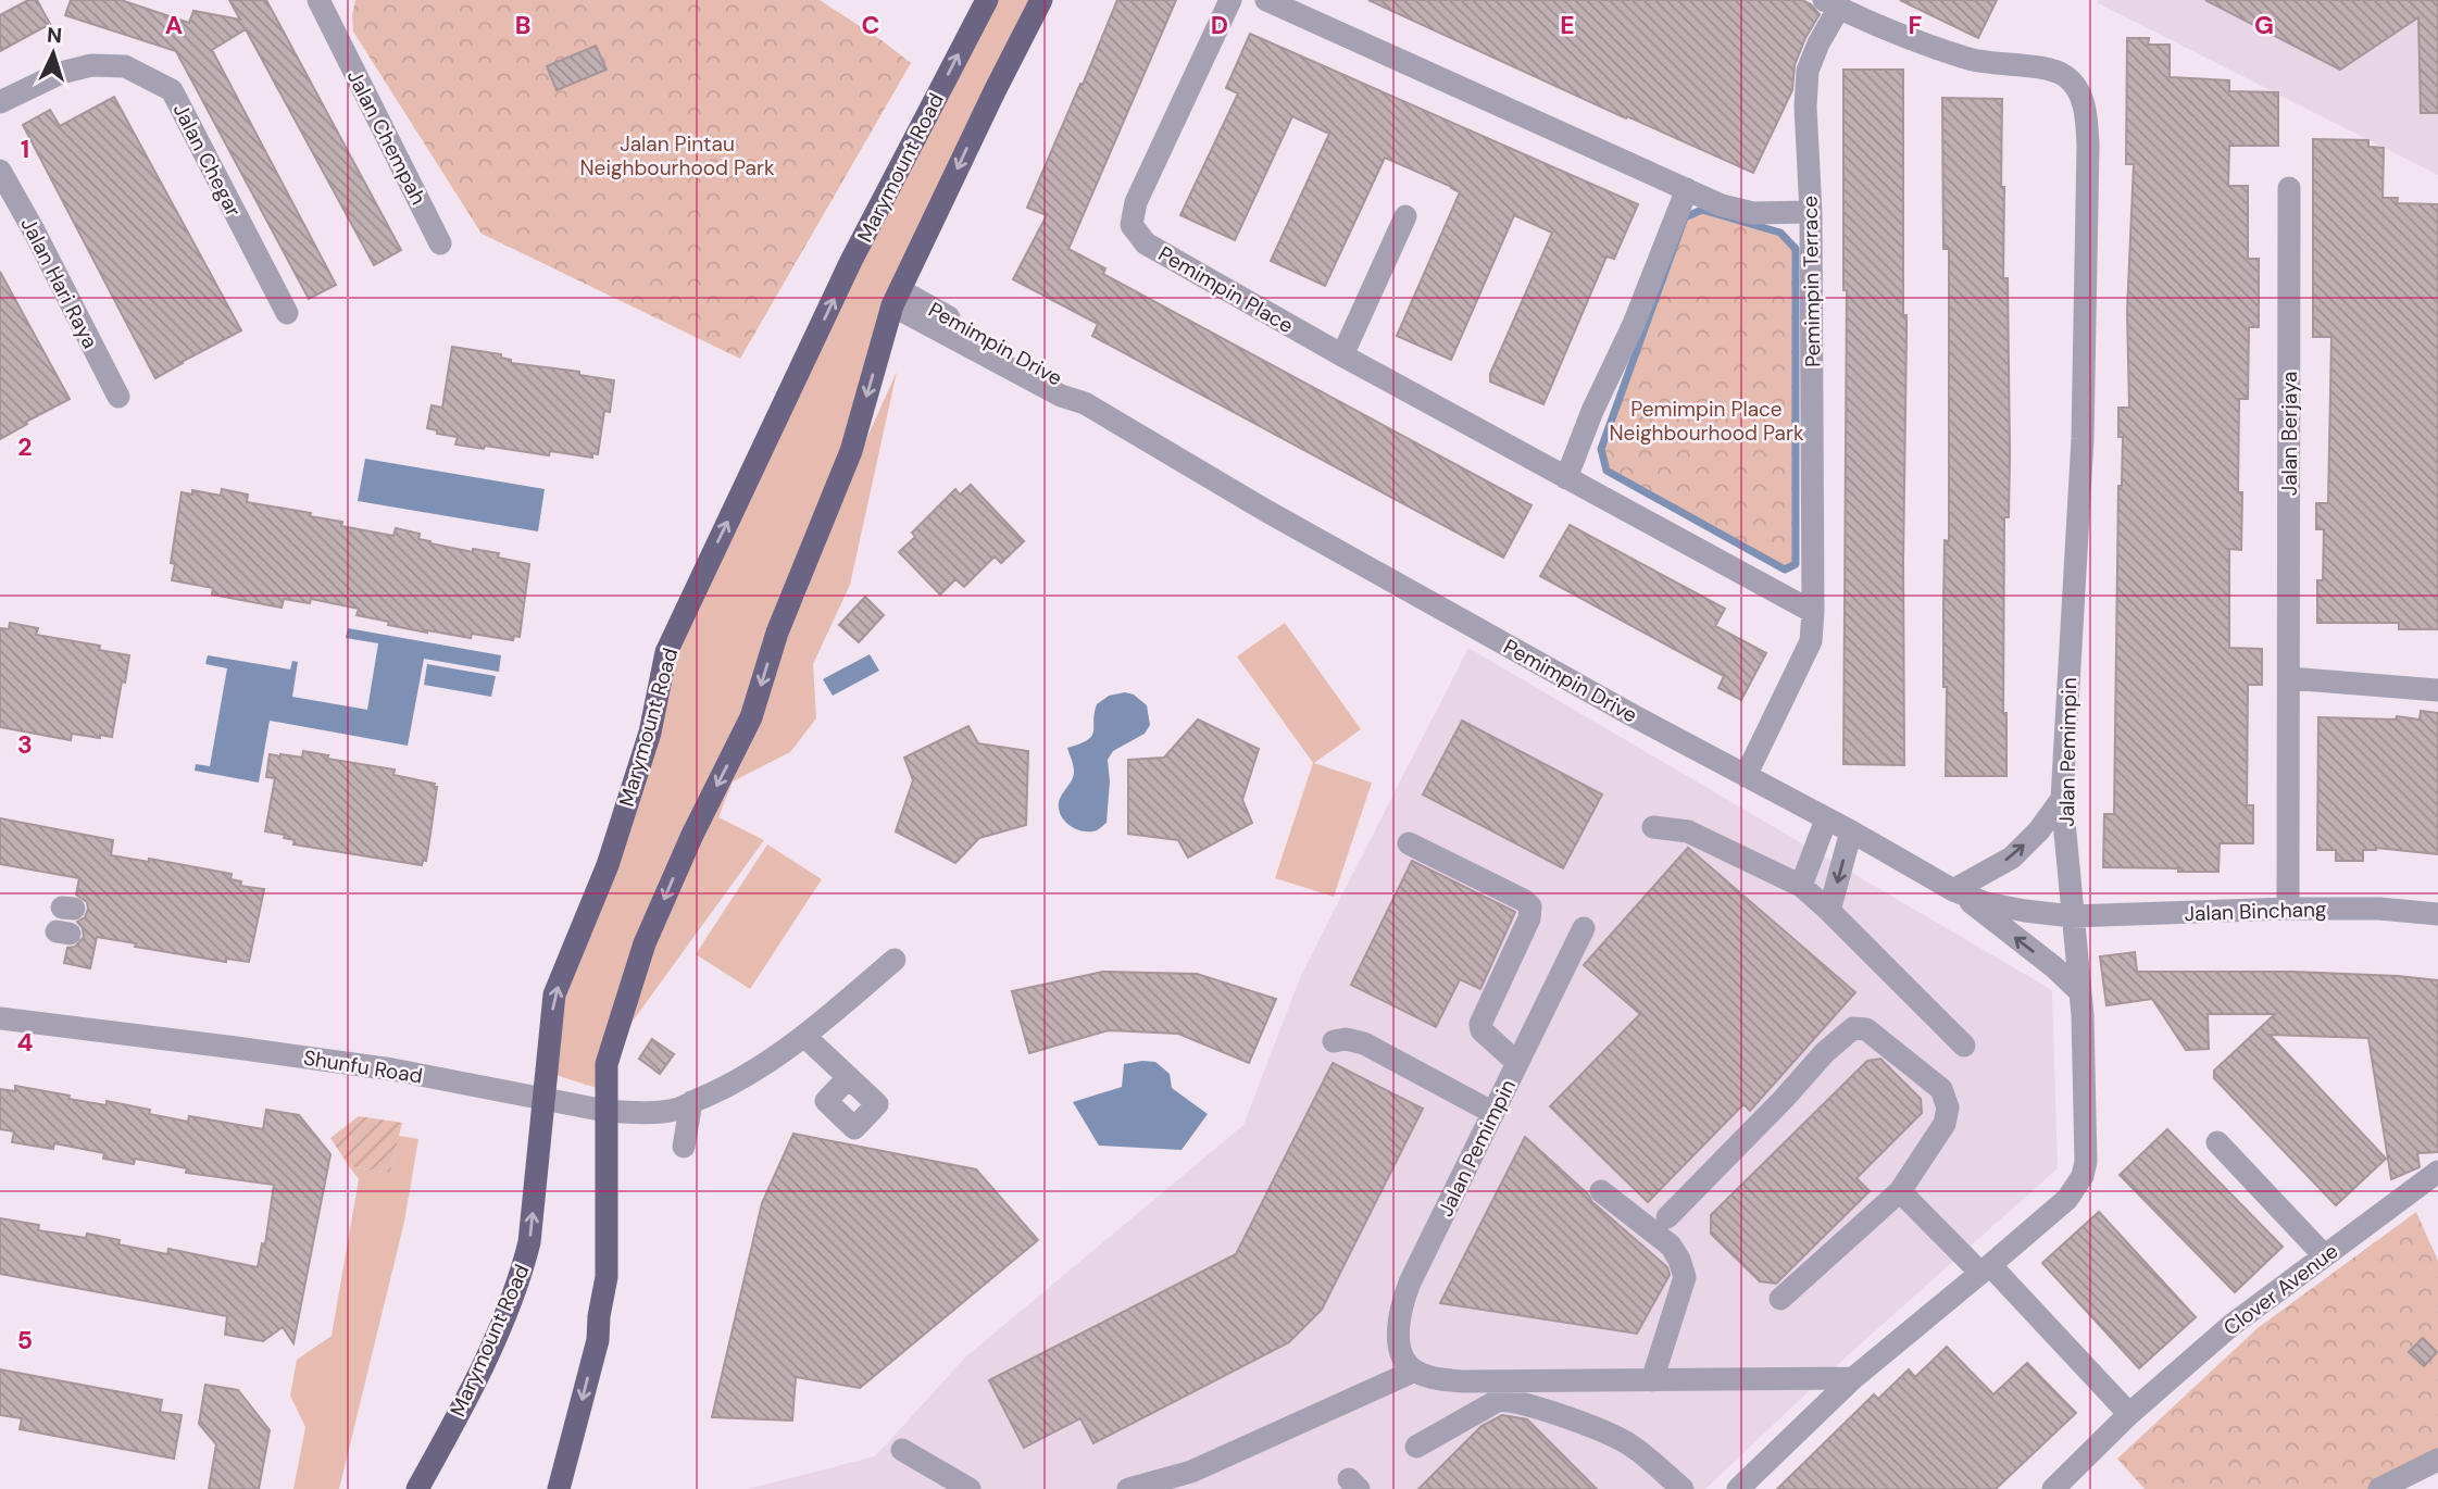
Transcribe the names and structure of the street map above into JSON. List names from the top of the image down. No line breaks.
{"streets":{"main road":["Marymount Road"],"street":["Jalan Chempah","Jalan Chegar","Pemimpin Terrace","Jalan Hari Raya","Pemimpin Place","Pemimpin Drive","Jalan Berjaya","Jalan Pemimpin","Jalan Binchang","Shunfu Road","Clover Avenue"]},"crossings":[["Marymount Road","Shunfu Road"],["Pemimpin Terrace","Pemimpin Place"],["Pemimpin Terrace","Pemimpin Drive"],["Pemimpin Terrace","Jalan Pemimpin"],["Pemimpin Drive","Jalan Pemimpin"],["Pemimpin Drive","Jalan Binchang"],["Jalan Berjaya","Jalan Binchang"],["Jalan Pemimpin","Jalan Binchang"]],"parks":["Jalan Pintau Neighbourhood Park","Pemimpin Place Neighbourhood Park"],"north":"top","grid":{"columns":["A","B","C","D","E","F","G"],"rows":["1","2","3","4","5"]}}
